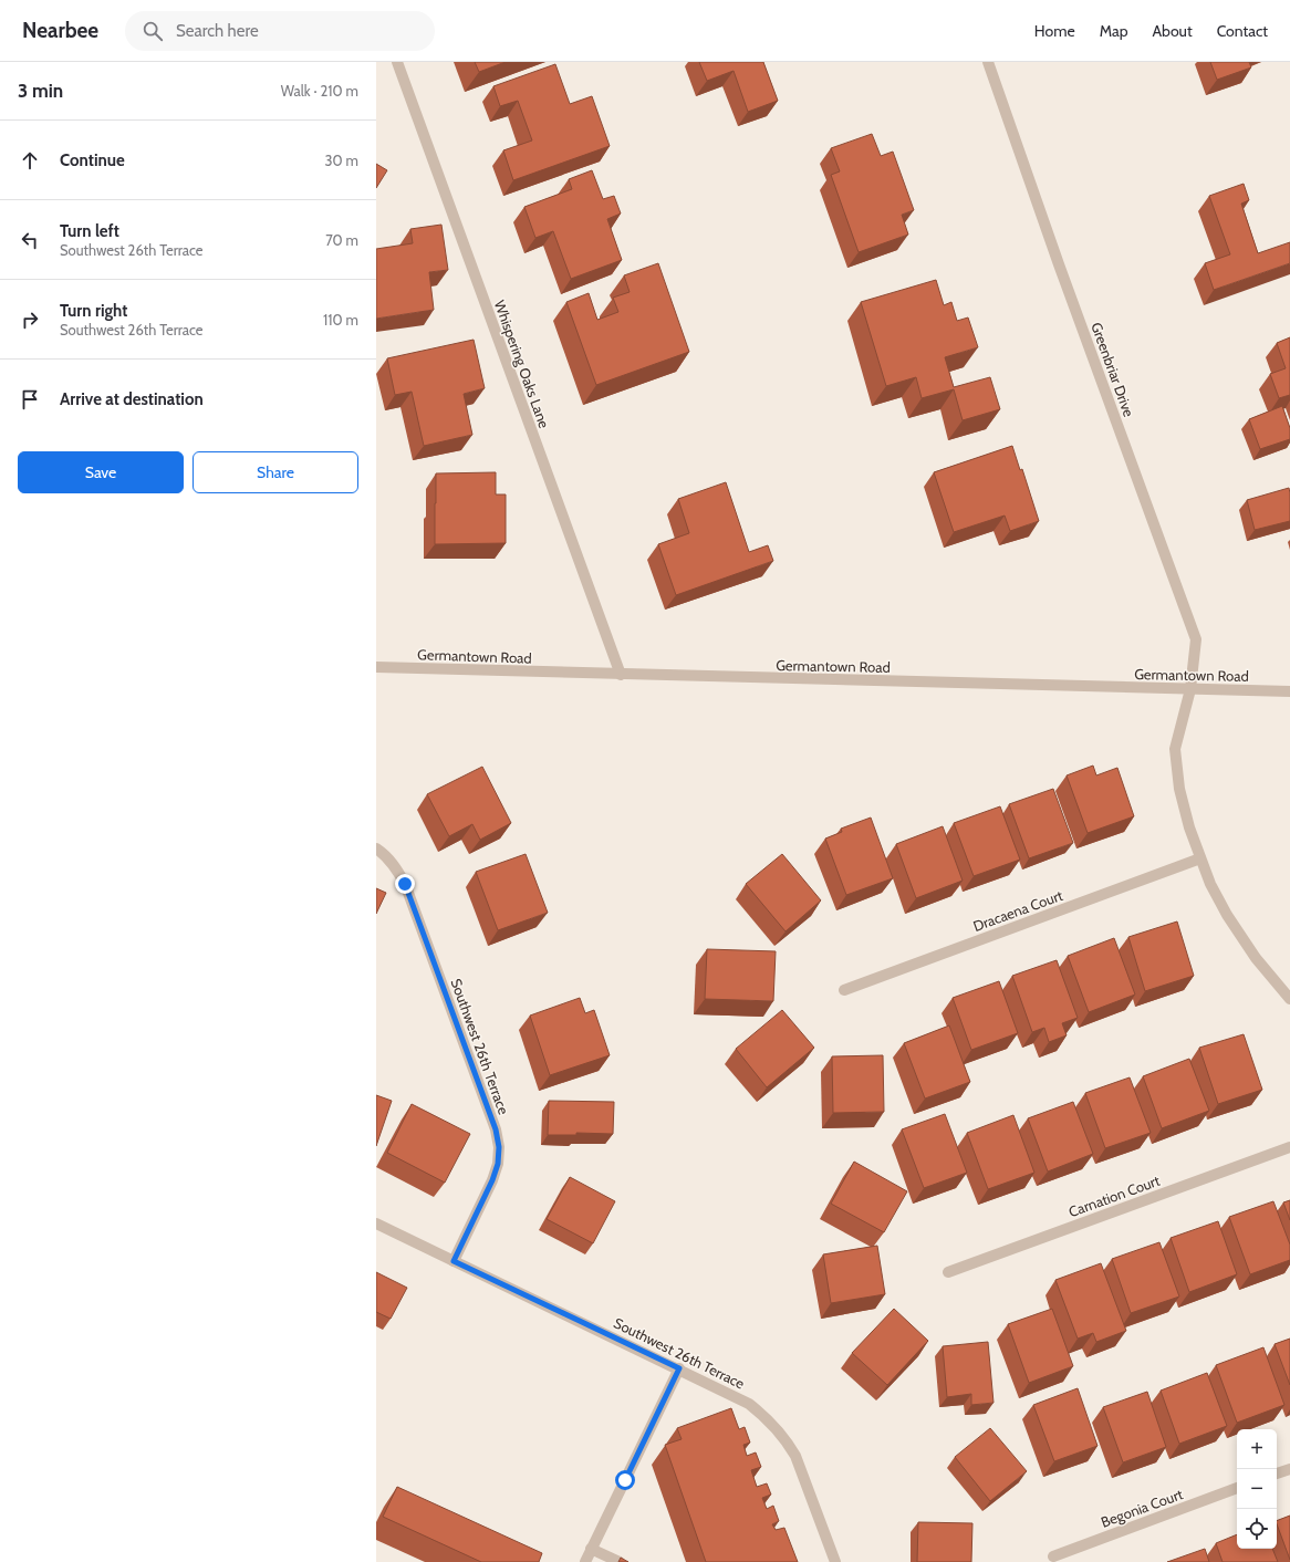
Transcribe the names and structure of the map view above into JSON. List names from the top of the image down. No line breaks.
{"streets":{"street":["Whispering Oaks Lane","Greenbriar Drive","Germantown Road","Dracaena Court","Southwest 26th Terrace","Carnation Court","Begonia Court"]},"crossings":[["Whispering Oaks Lane","Germantown Road"],["Greenbriar Drive","Germantown Road"],["Greenbriar Drive","Dracaena Court"]],"page":{"header":"Nearbee","search":"Search here","nav":["Home","Map","About","Contact"],"heading":["3 min","Walk · 210 m"],"list":[["Continue","30 m"],["Turn left","Southwest 26th Terrace","70 m"],["Turn right","Southwest 26th Terrace","110 m"],"Arrive at destination"],"buttons":["Save","Share"],"map_buttons":["+","−"]}}
